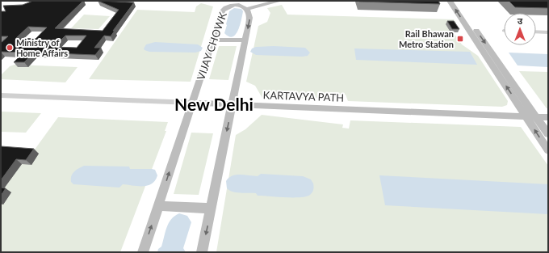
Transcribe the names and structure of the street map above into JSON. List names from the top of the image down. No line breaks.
{"streets":{"main road":["VIJAY CHOWK","KARTAVYA PATH"]},"crossings":[["VIJAY CHOWK","KARTAVYA PATH"]],"districts":["New Delhi"],"places":{"transit":["Rail Bhawan Metro Station"],"other":["Ministry of Home Affairs"]},"north":"top"}
